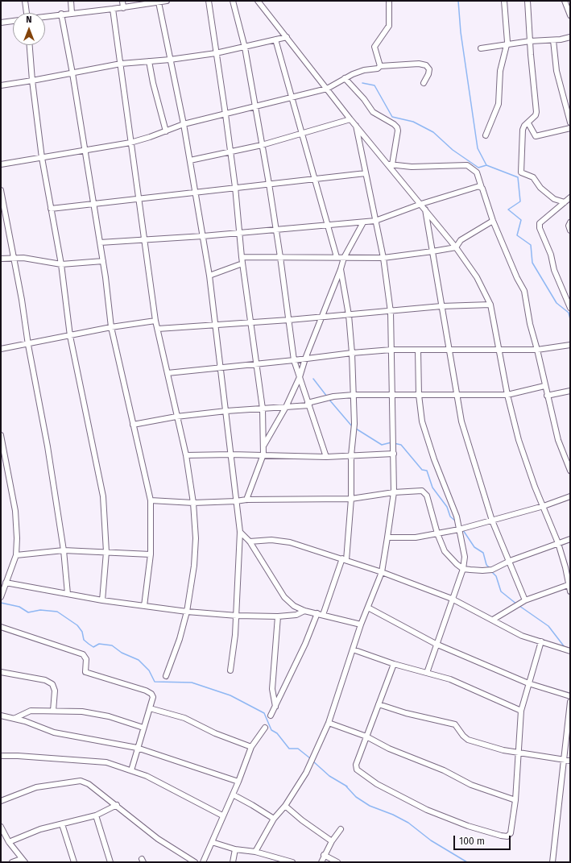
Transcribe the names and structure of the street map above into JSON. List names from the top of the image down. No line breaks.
{"scale_bar":"100 m","north":"top"}
